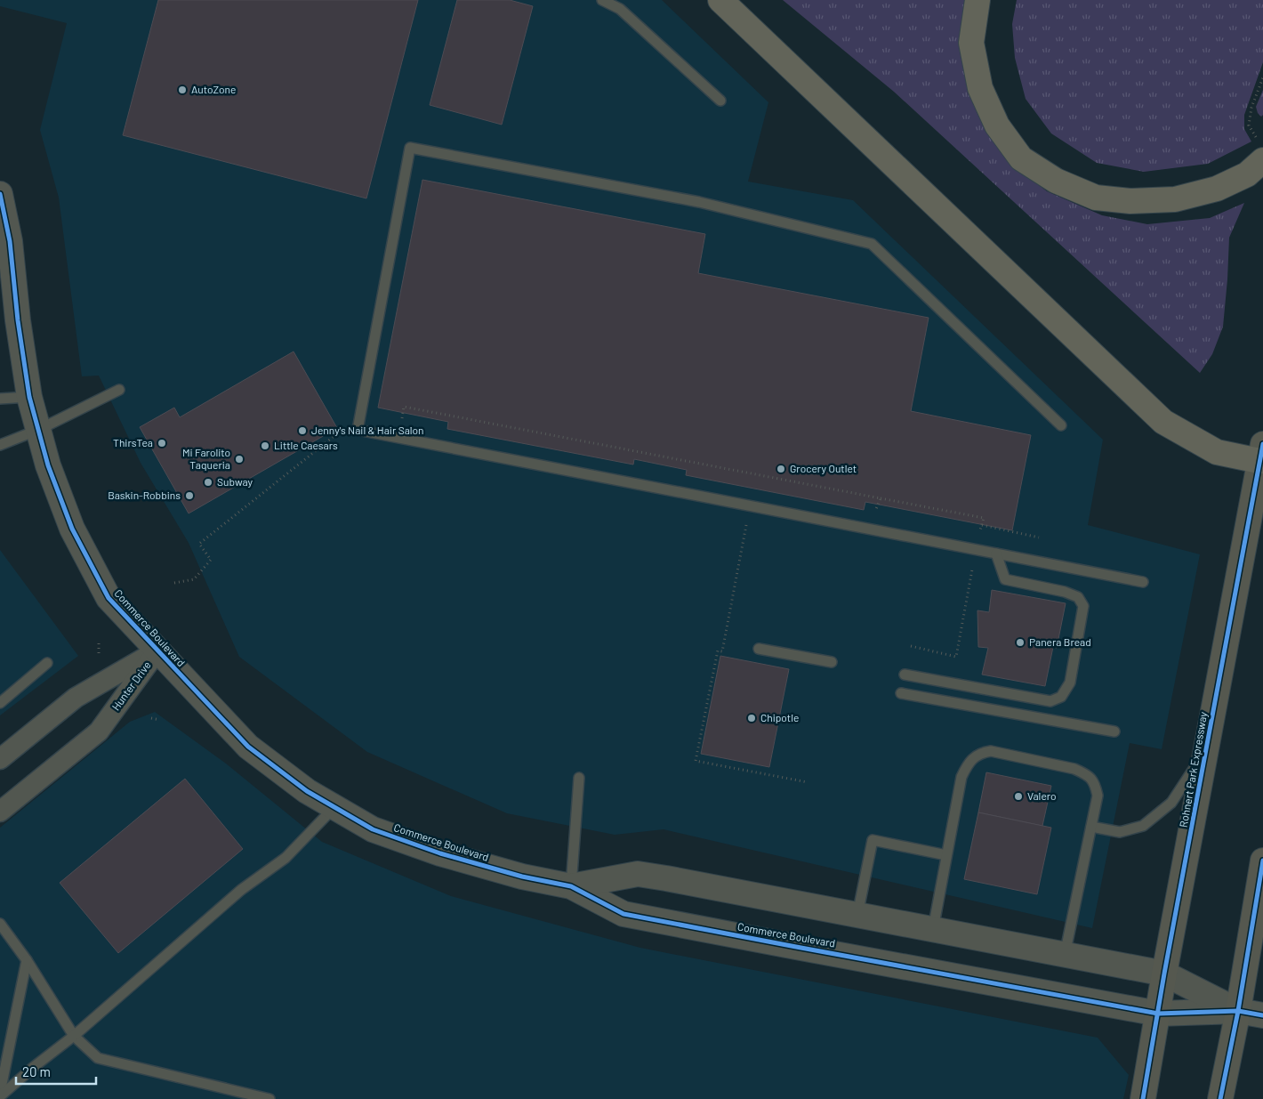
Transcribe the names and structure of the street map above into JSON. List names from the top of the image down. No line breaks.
{"streets":{"main road":["Rohnert Park Expressway"],"street":["Commerce Boulevard","Hunter Drive"]},"crossings":[["Commerce Boulevard","Hunter Drive"],["Commerce Boulevard","Rohnert Park Expressway"]],"places":["AutoZone","Jenny's Nail & Hair Salon","ThirsTea","Little Caesars","Mi Farolito Taqueria","Grocery Outlet","Subway","Baskin-Robbins","Panera Bread","Chipotle","Valero"],"scale_bar":"20 m"}
